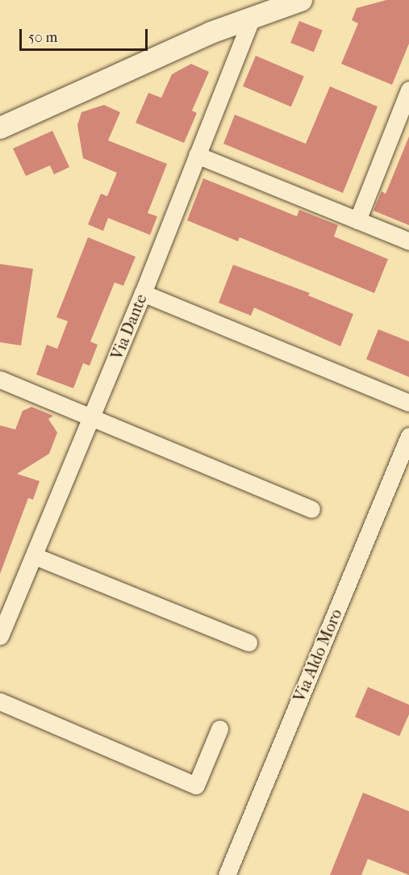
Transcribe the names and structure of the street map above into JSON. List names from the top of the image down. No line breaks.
{"streets":{"street":["Via Dante","Via Aldo Moro"]},"scale_bar":"50 m"}
